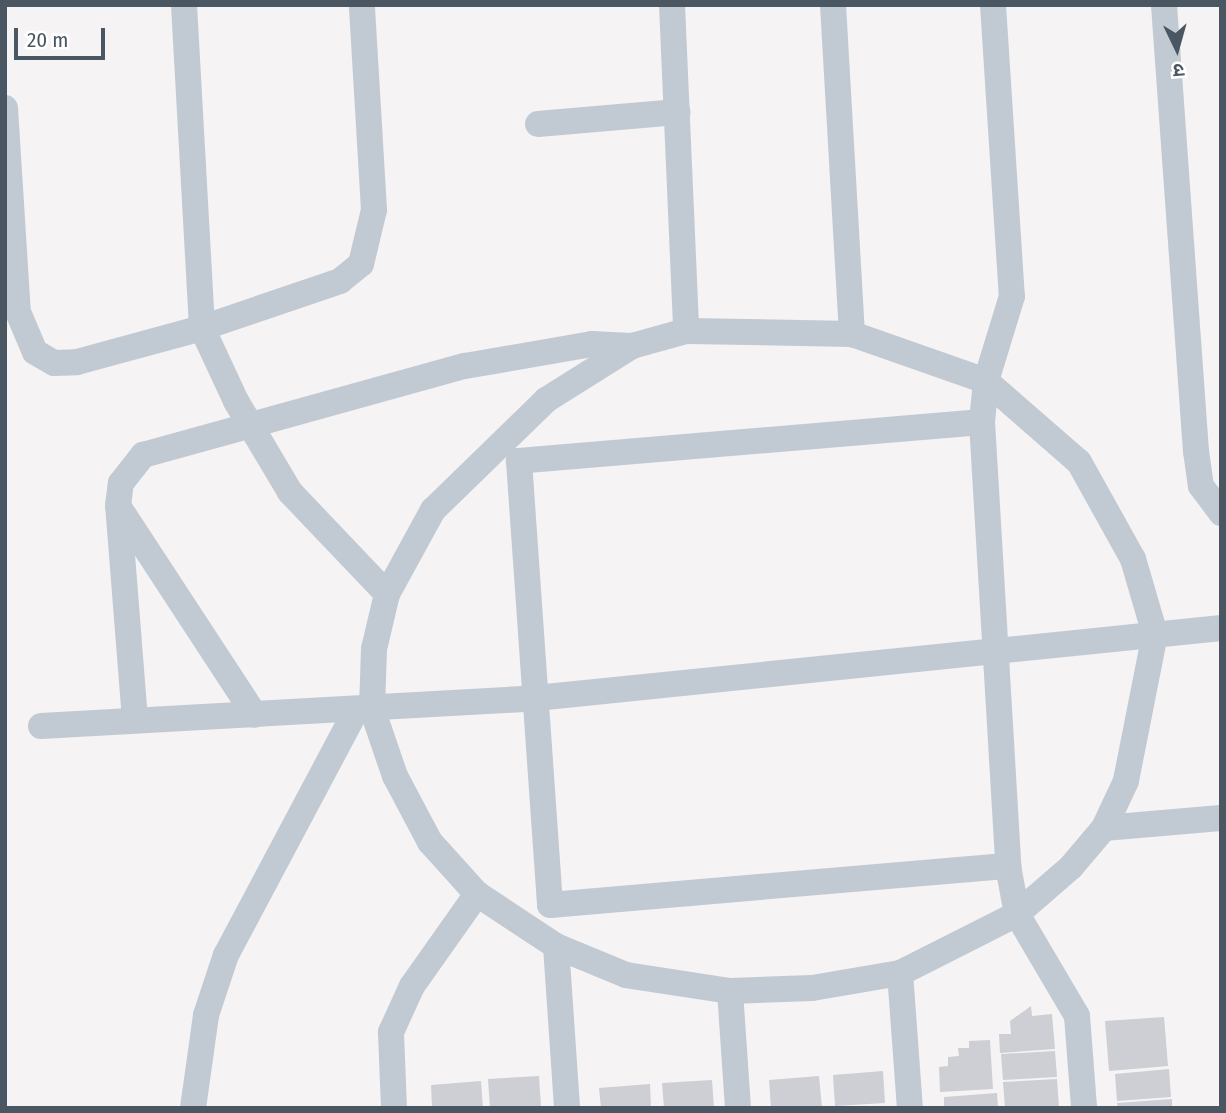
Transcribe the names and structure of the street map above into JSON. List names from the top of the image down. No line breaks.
{"scale_bar":"20 m","north":"bottom"}
